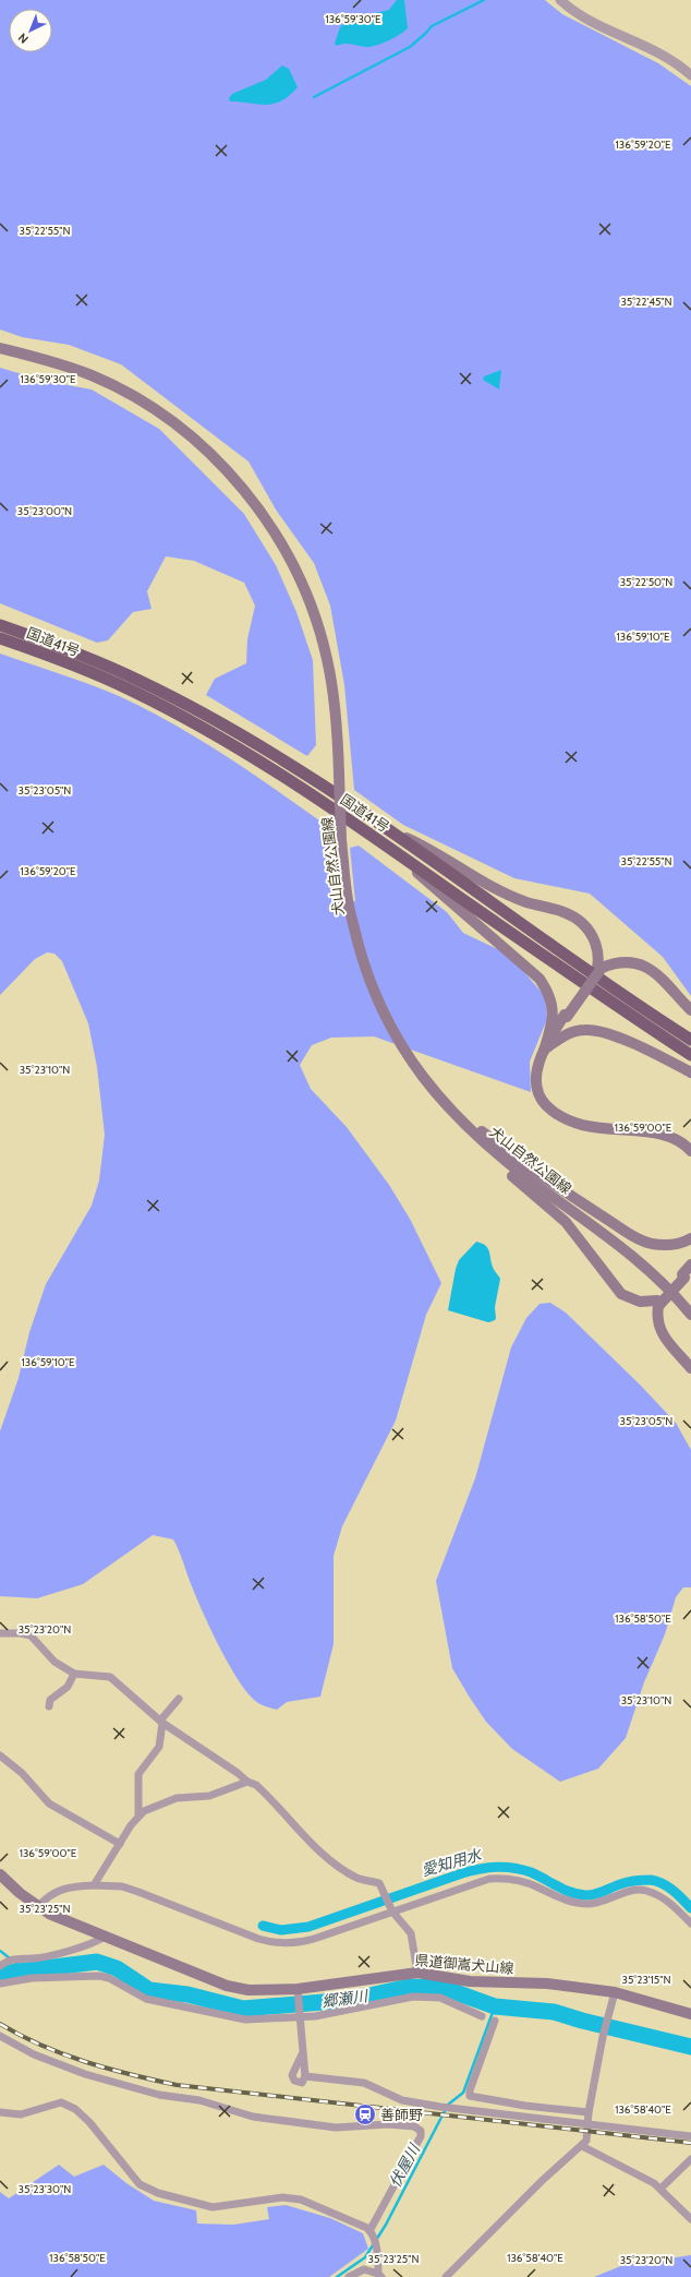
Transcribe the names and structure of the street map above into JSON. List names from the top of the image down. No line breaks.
{"streets":{"highway":["国道41号"],"main road":["犬山自然公園線","県道御嵩犬山線"]},"water":["愛知用水","郷瀬川","伏屋川"],"places":{"station":["善師野"]},"north":"bottom left","coordinates":["136°59'30\"E","136°59'20\"E","35°22'55\"N","35°22'45\"N","35°23'00\"N","35°22'50\"N","136°59'10\"E","35°23'05\"N","35°23'10\"N","136°59'00\"E","136°58'50\"E","35°23'20\"N","35°23'25\"N","35°23'15\"N","136°58'40\"E","35°23'30\"N"]}
